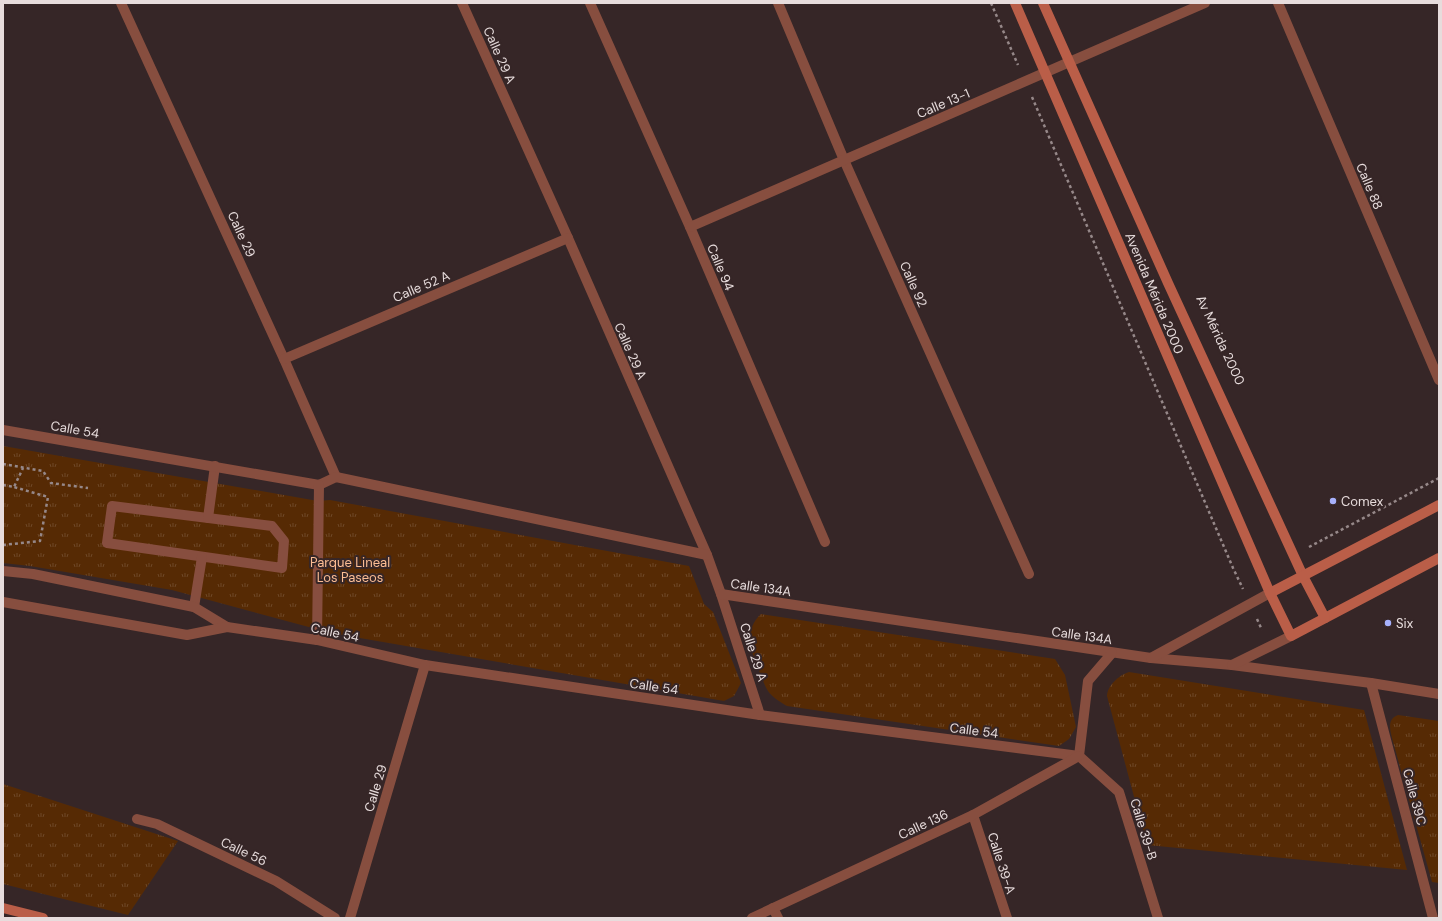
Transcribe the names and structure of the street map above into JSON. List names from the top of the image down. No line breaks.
{"streets":{"main road":["Avenida Mérida 2000"],"street":["Calle 29 A","Calle 13-1","Calle 88","Calle 29","Calle 94","Calle 92","Calle 52 A","Calle 54","Calle 134A","Calle 39C","Calle 136","Calle 39-B","Calle 56","Calle 39-A"]},"crossings":[["Calle 29 A","Calle 52 A"],["Calle 29 A","Calle 54"],["Calle 29 A","Calle 134A"],["Calle 13-1","Calle 94"],["Calle 13-1","Calle 92"],["Calle 13-1","Avenida Mérida 2000"],["Calle 29","Calle 52 A"],["Calle 29","Calle 54"],["Calle 54","Calle 136"],["Calle 54","Calle 39-B"],["Calle 134A","Calle 39C"],["Calle 136","Calle 39-B"],["Calle 136","Calle 39-A"]],"parks":["Parque Lineal Los Paseos"],"places":["Comex","Six"]}
